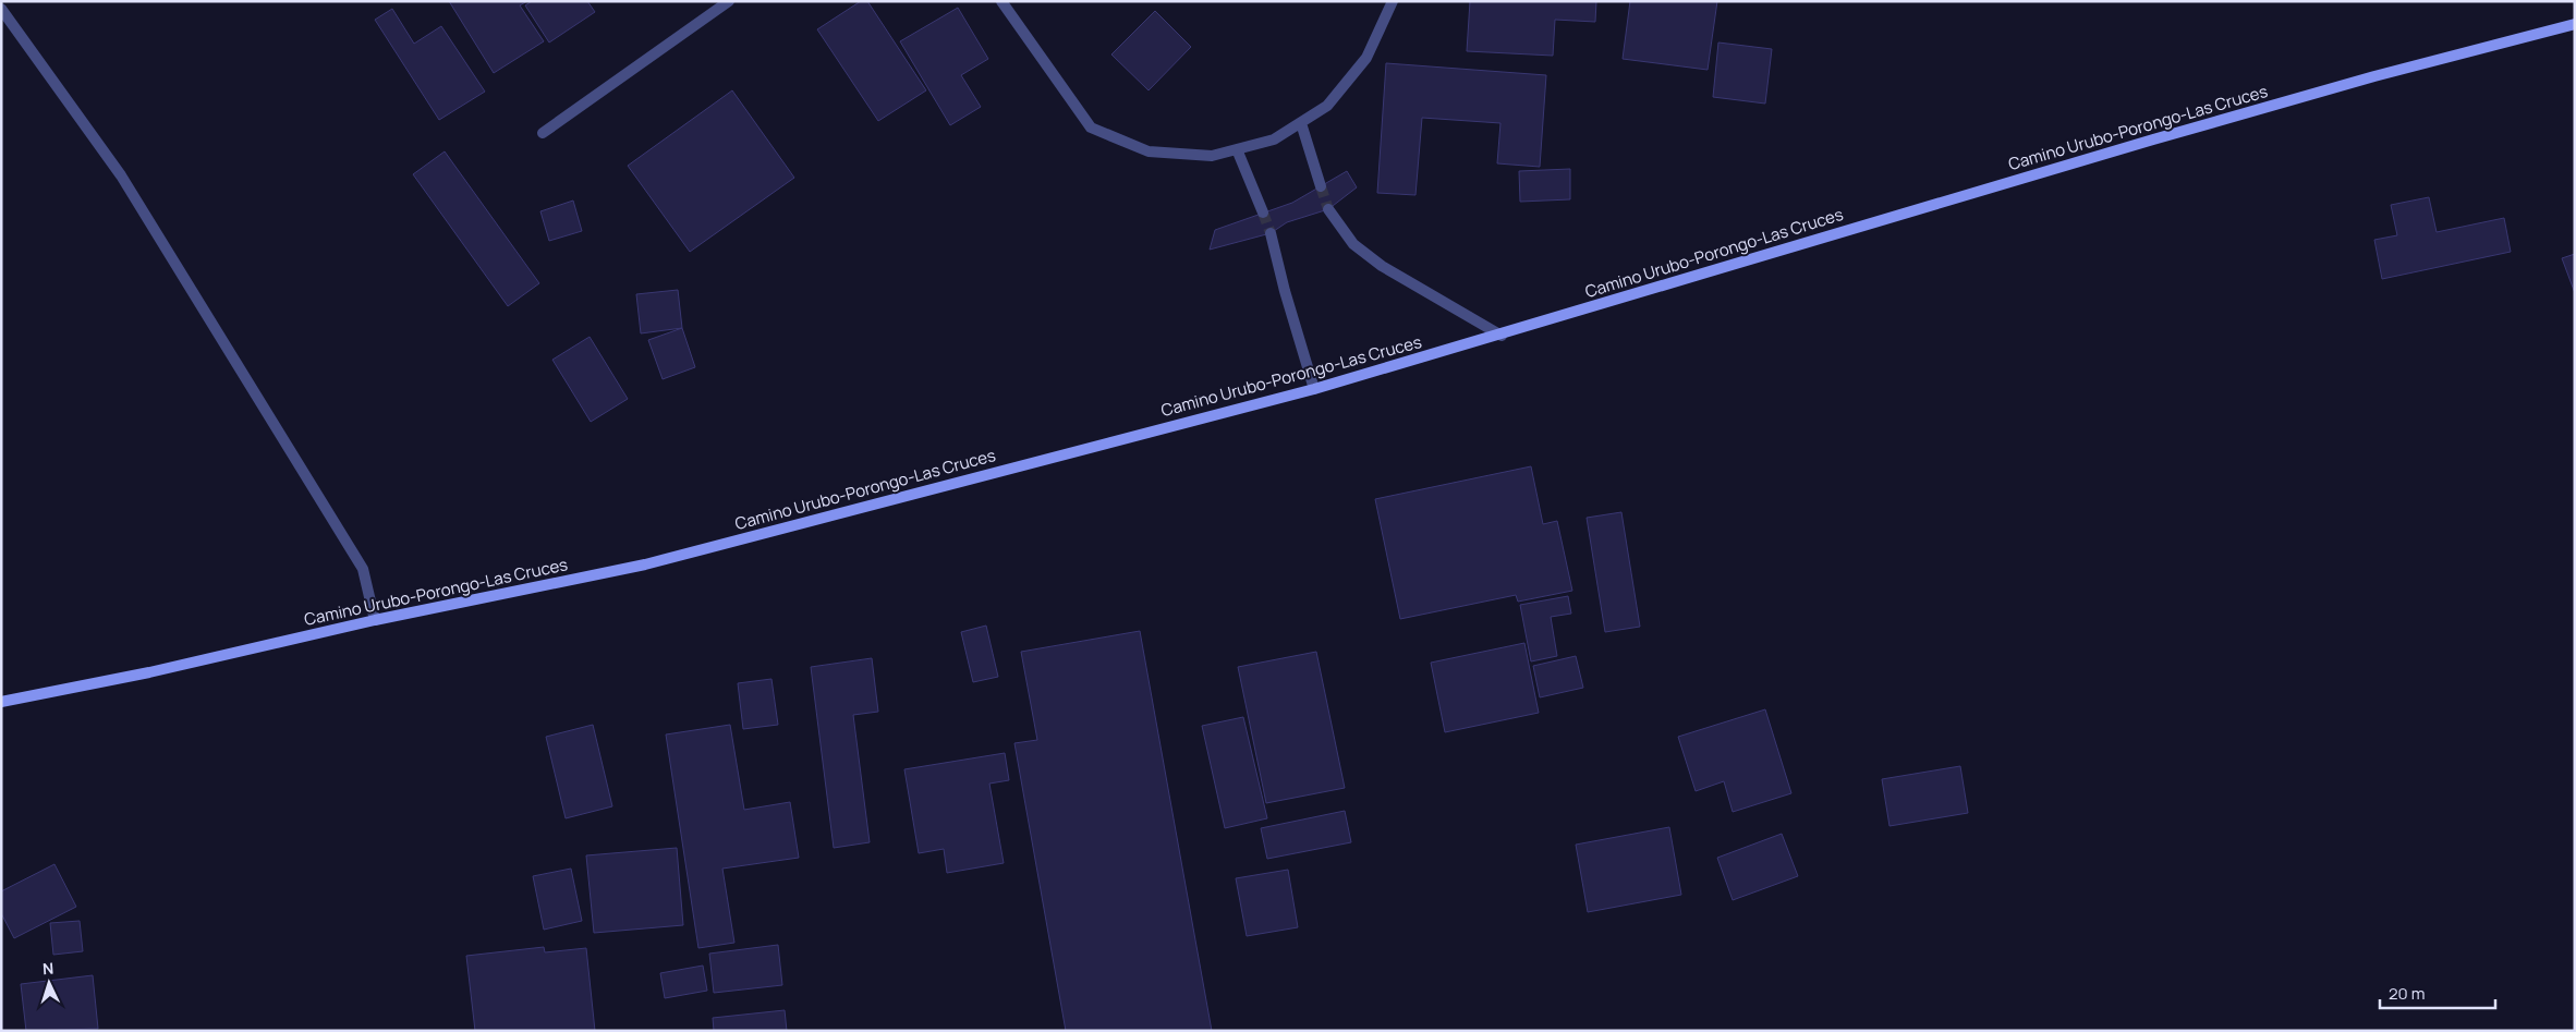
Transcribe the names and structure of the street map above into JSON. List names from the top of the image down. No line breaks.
{"streets":{"main road":["Camino Urubo-Porongo-Las Cruces"]},"scale_bar":"20 m","north":"top"}
